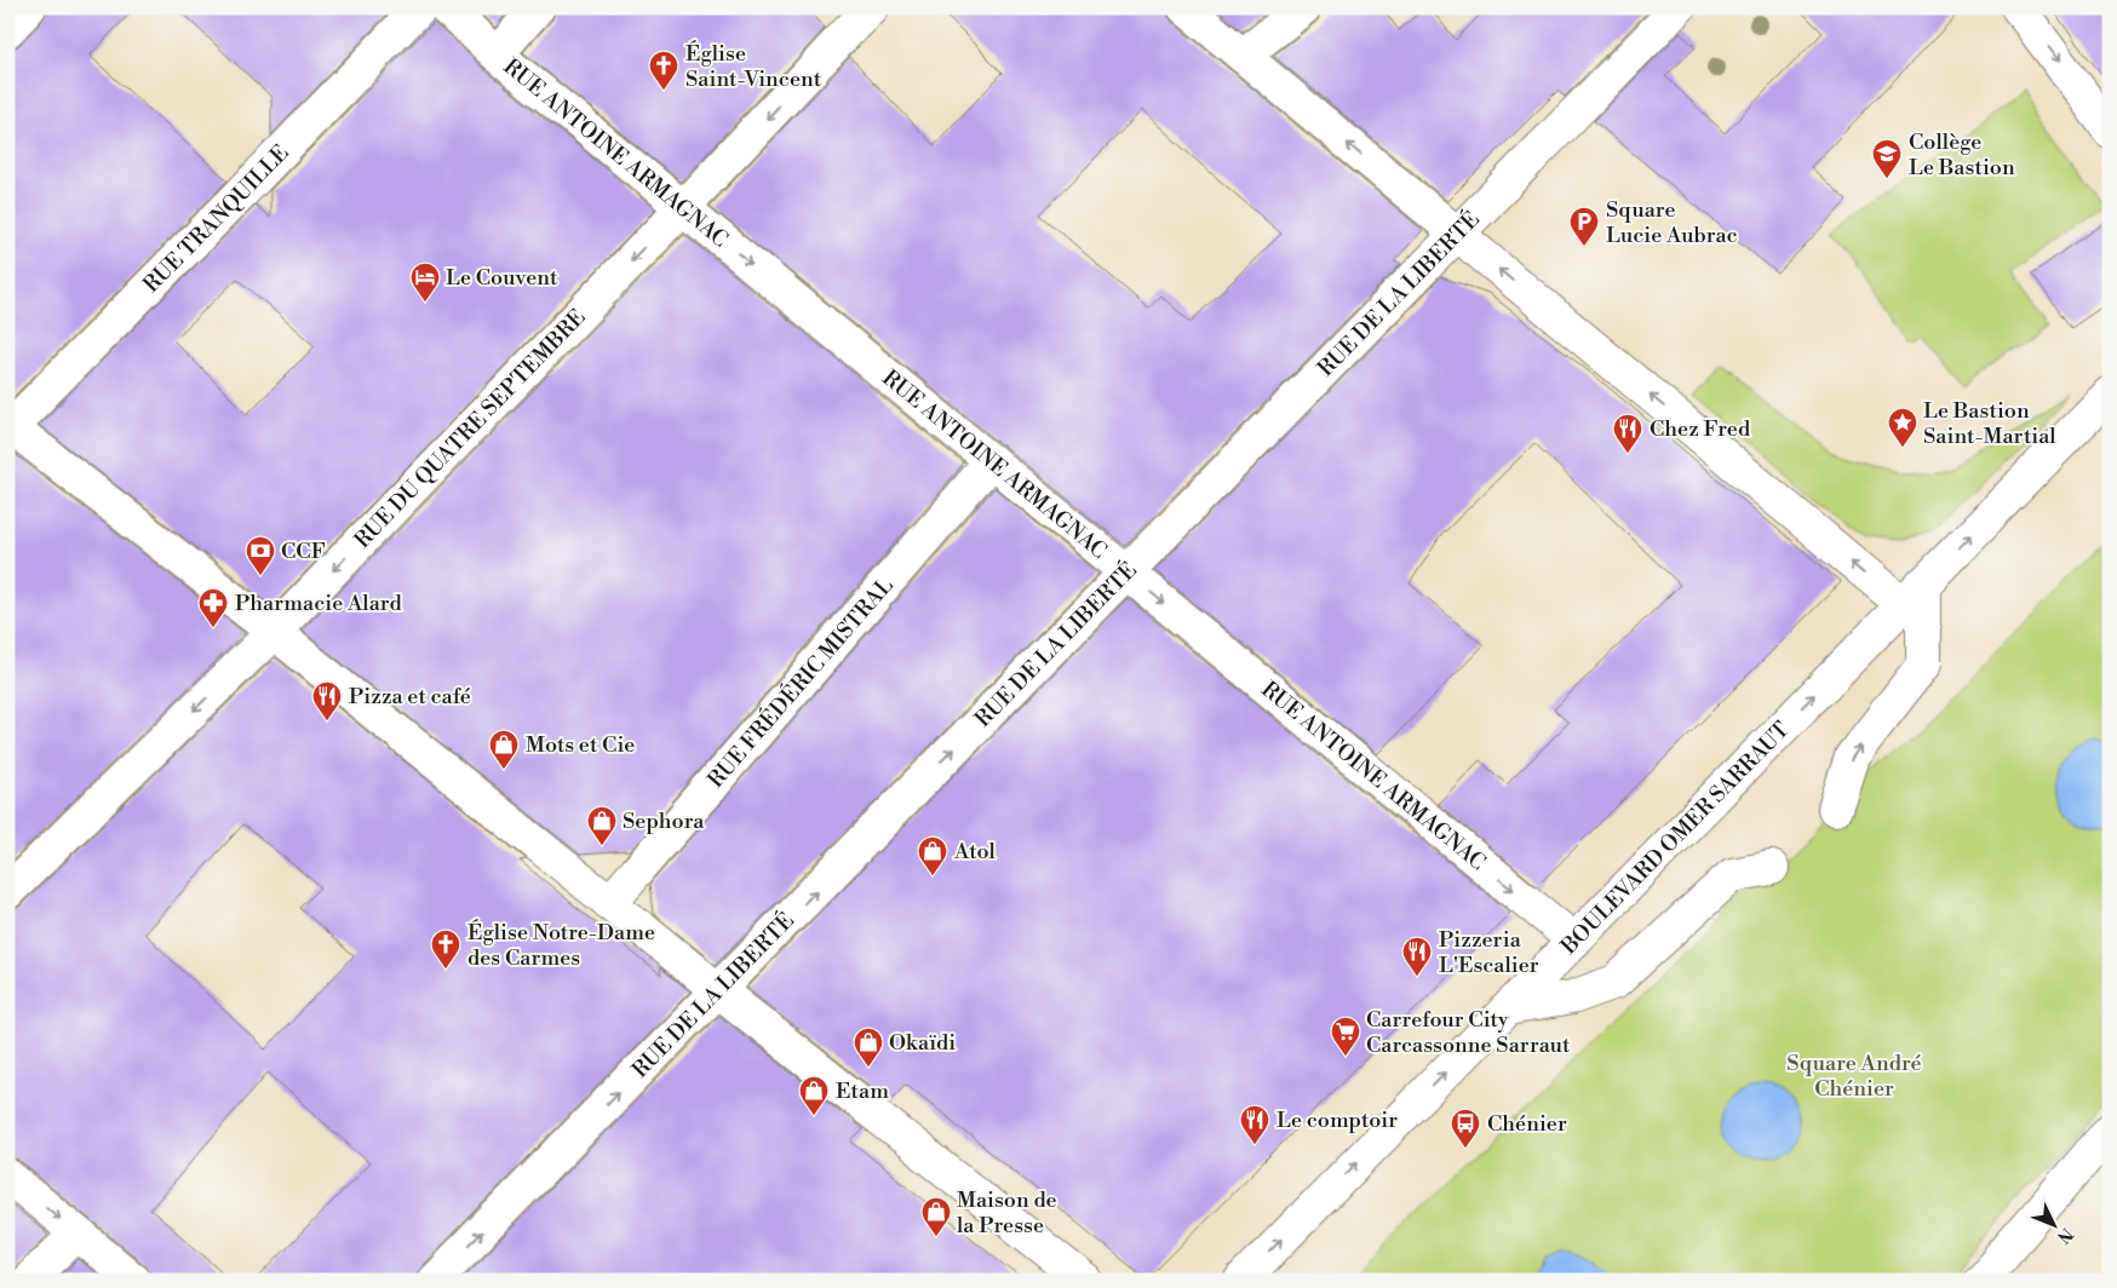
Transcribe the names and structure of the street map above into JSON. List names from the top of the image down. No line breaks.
{"streets":{"street":["RUE ANTOINE ARMAGNAC","RUE TRANQUILLE","RUE DE LA LIBERTÉ","RUE DU QUATRE SEPTEMBRE","RUE FRÉDÉRIC MISTRAL","BOULEVARD OMER SARRAUT"]},"crossings":[["RUE ANTOINE ARMAGNAC","RUE DE LA LIBERTÉ"],["RUE ANTOINE ARMAGNAC","RUE DU QUATRE SEPTEMBRE"],["RUE ANTOINE ARMAGNAC","RUE FRÉDÉRIC MISTRAL"],["RUE ANTOINE ARMAGNAC","BOULEVARD OMER SARRAUT"]],"one_way":["RUE ANTOINE ARMAGNAC","RUE DE LA LIBERTÉ","RUE DU QUATRE SEPTEMBRE","BOULEVARD OMER SARRAUT"],"parks":["Square André Chénier"],"places":{"church":["Église Saint-Vincent","Église Notre-Dame des Carmes"],"school or university":["Collège Le Bastion"],"parking":["Square Lucie Aubrac"],"hotel":["Le Couvent"],"place":["Le Bastion Saint-Martial"],"restaurant":["Chez Fred","Pizza et café","Pizzeria L'Escalier","Le comptoir"],"bank":["CCF"],"pharmacy":["Pharmacie Alard"],"shop":["Mots et Cie","Sephora","Atol","Okaïdi","Etam","Maison de la Presse"],"supermarket":["Carrefour City Carcassonne Sarraut"],"bus stop":["Chénier"]},"north":"bottom right"}
